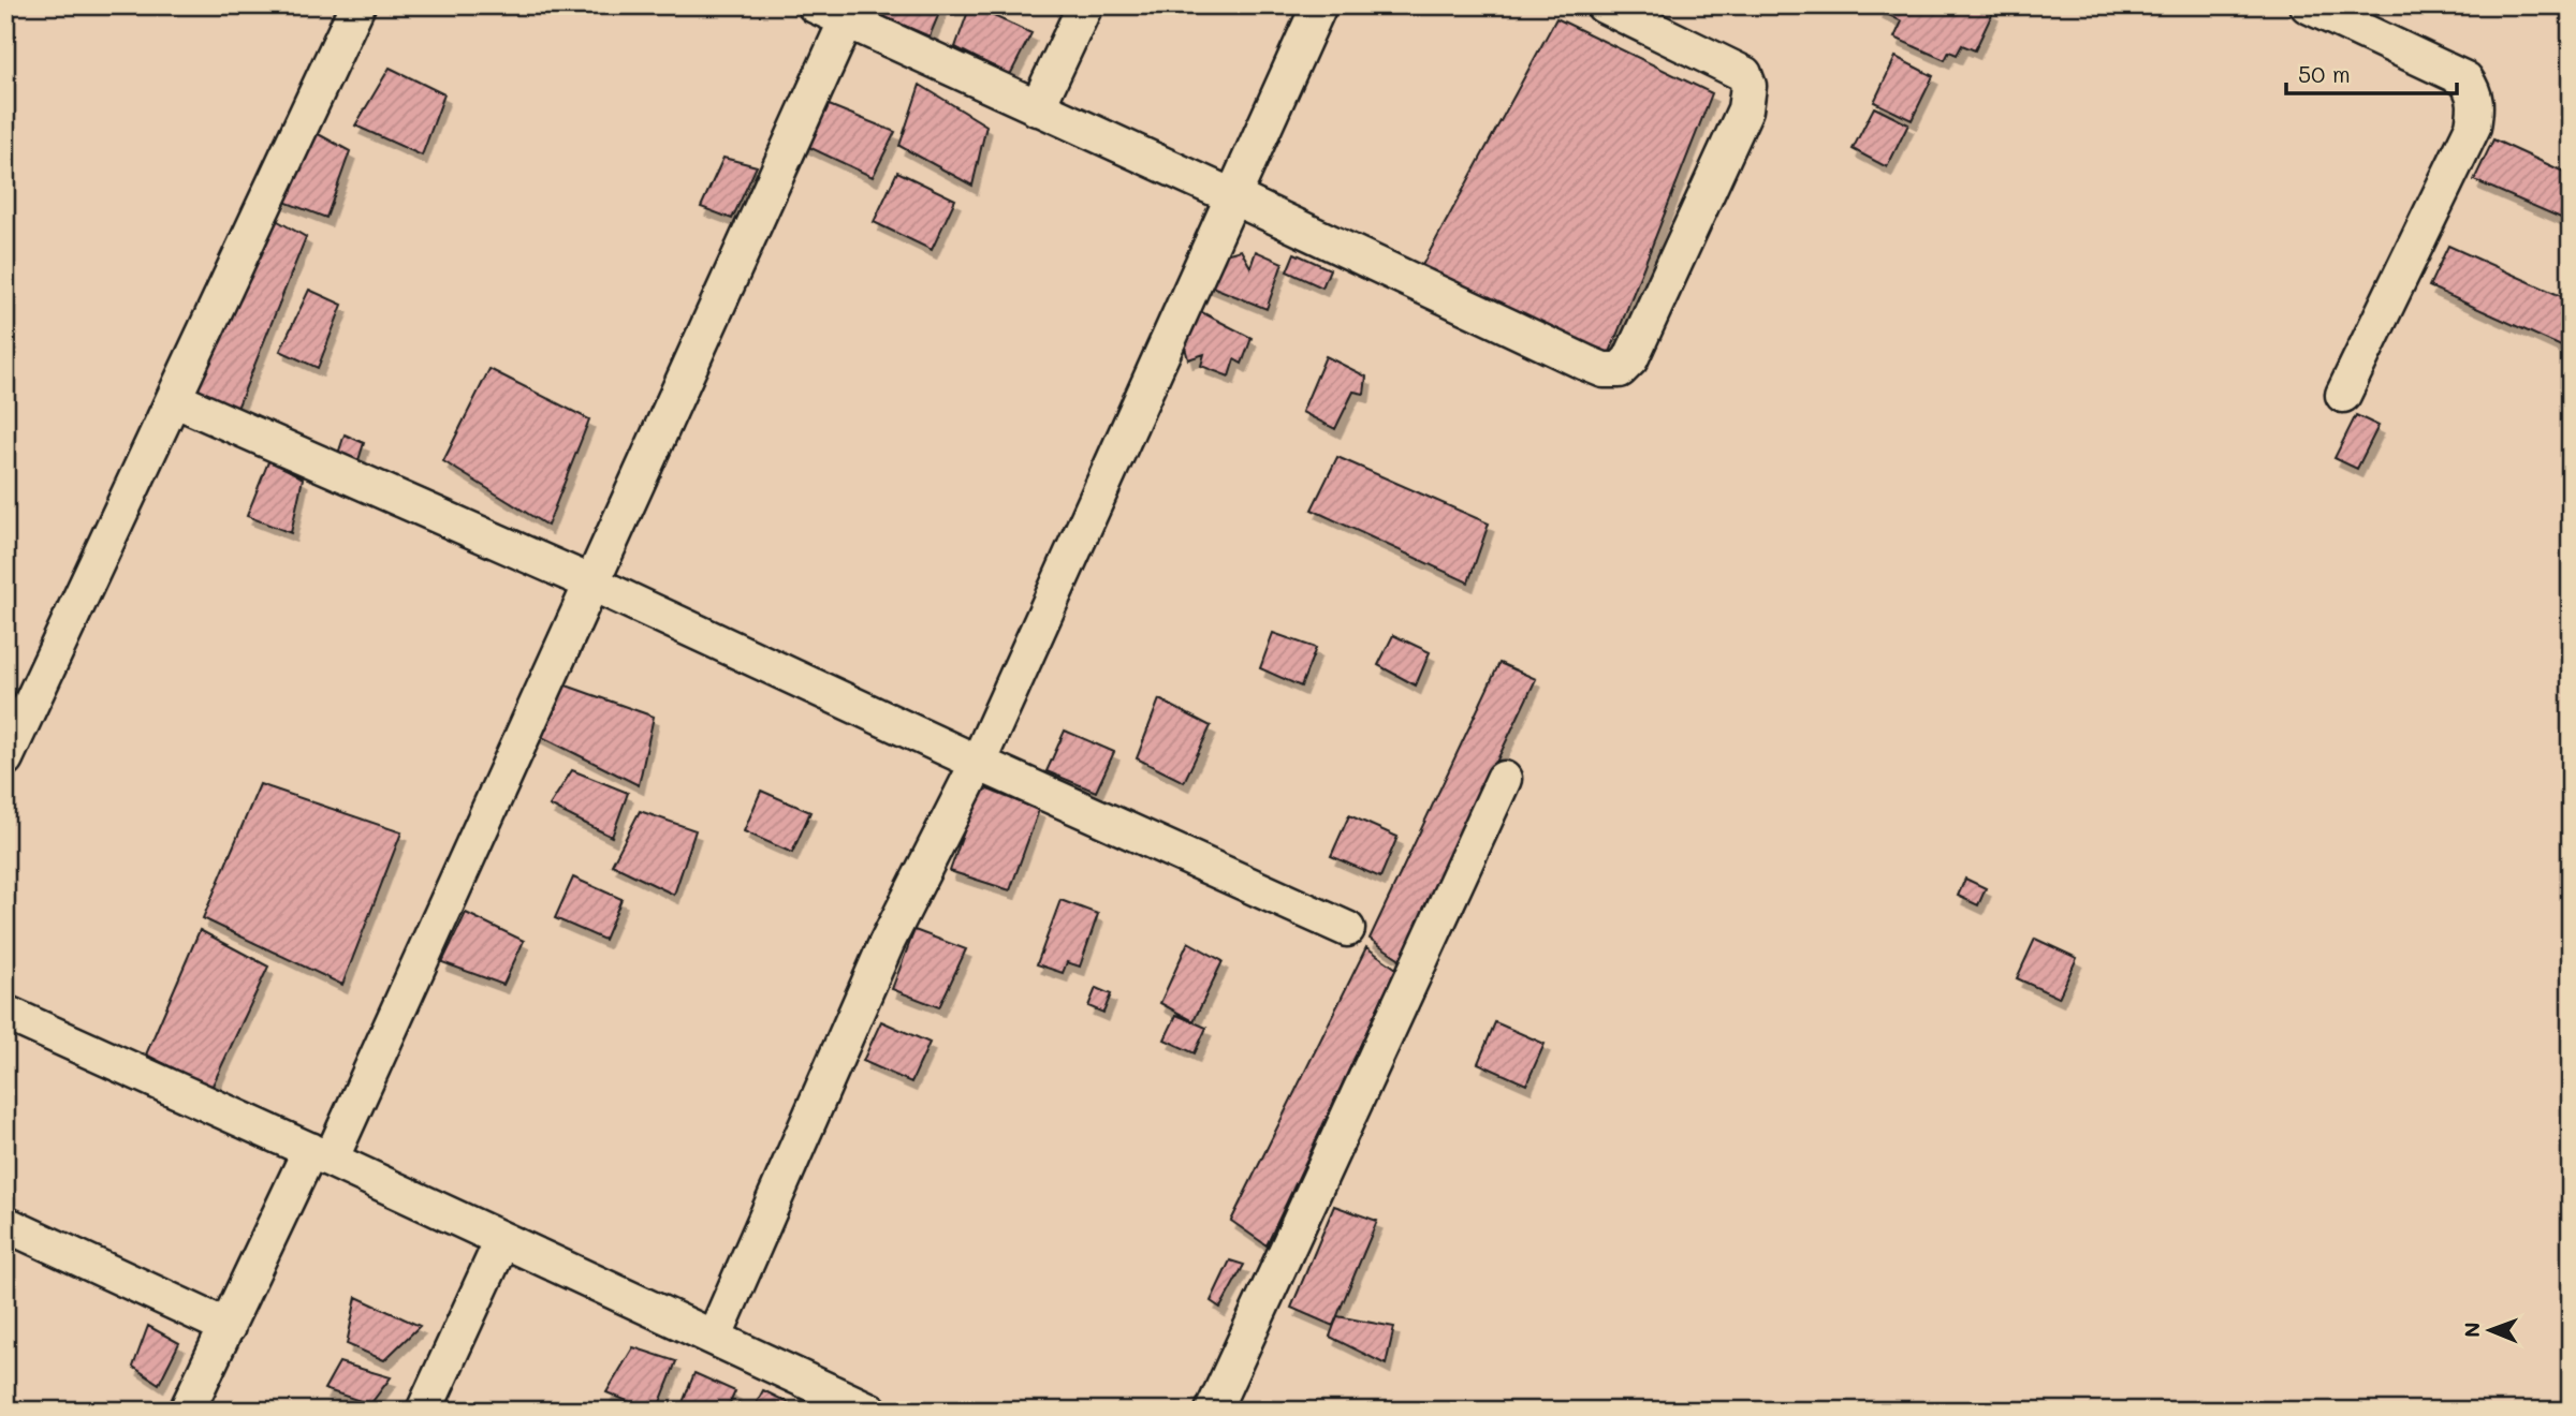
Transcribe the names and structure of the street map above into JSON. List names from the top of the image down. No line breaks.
{"scale_bar":"50 m","north":"left"}
